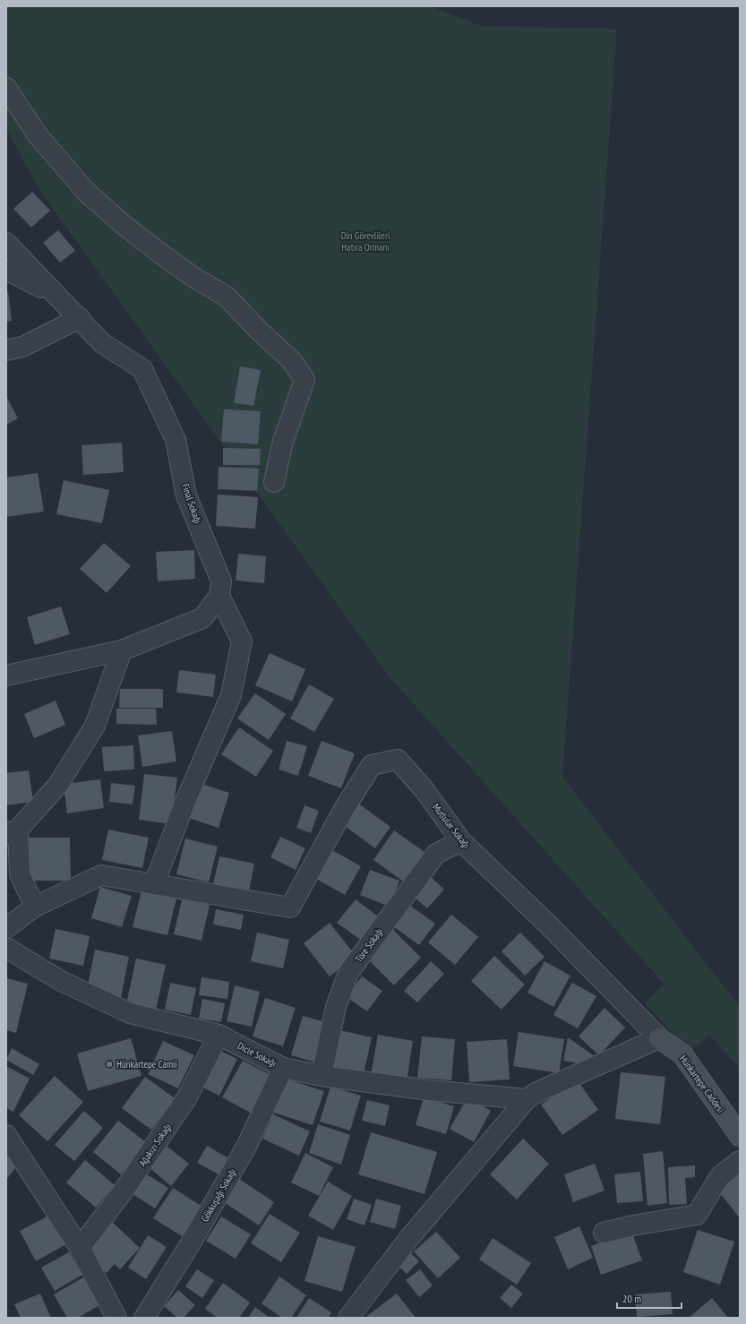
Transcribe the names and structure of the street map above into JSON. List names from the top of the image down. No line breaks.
{"streets":{"street":["Final Sokağı","Mutlular Sokağı","Töre Sokağı","Dicle Sokağı","Hünkartepe Caddesi","Ağakızı Sokağı","Gökkuşağı Sokağı"]},"crossings":[["Mutlular Sokağı","Töre Sokağı"],["Mutlular Sokağı","Hünkartepe Caddesi"],["Töre Sokağı","Dicle Sokağı"],["Dicle Sokağı","Ağakızı Sokağı"],["Dicle Sokağı","Gökkuşağı Sokağı"]],"parks":["Din Görevlileri Hatıra Ormanı"],"places":["Hünkartepe Camii"],"scale_bar":"20 m"}
